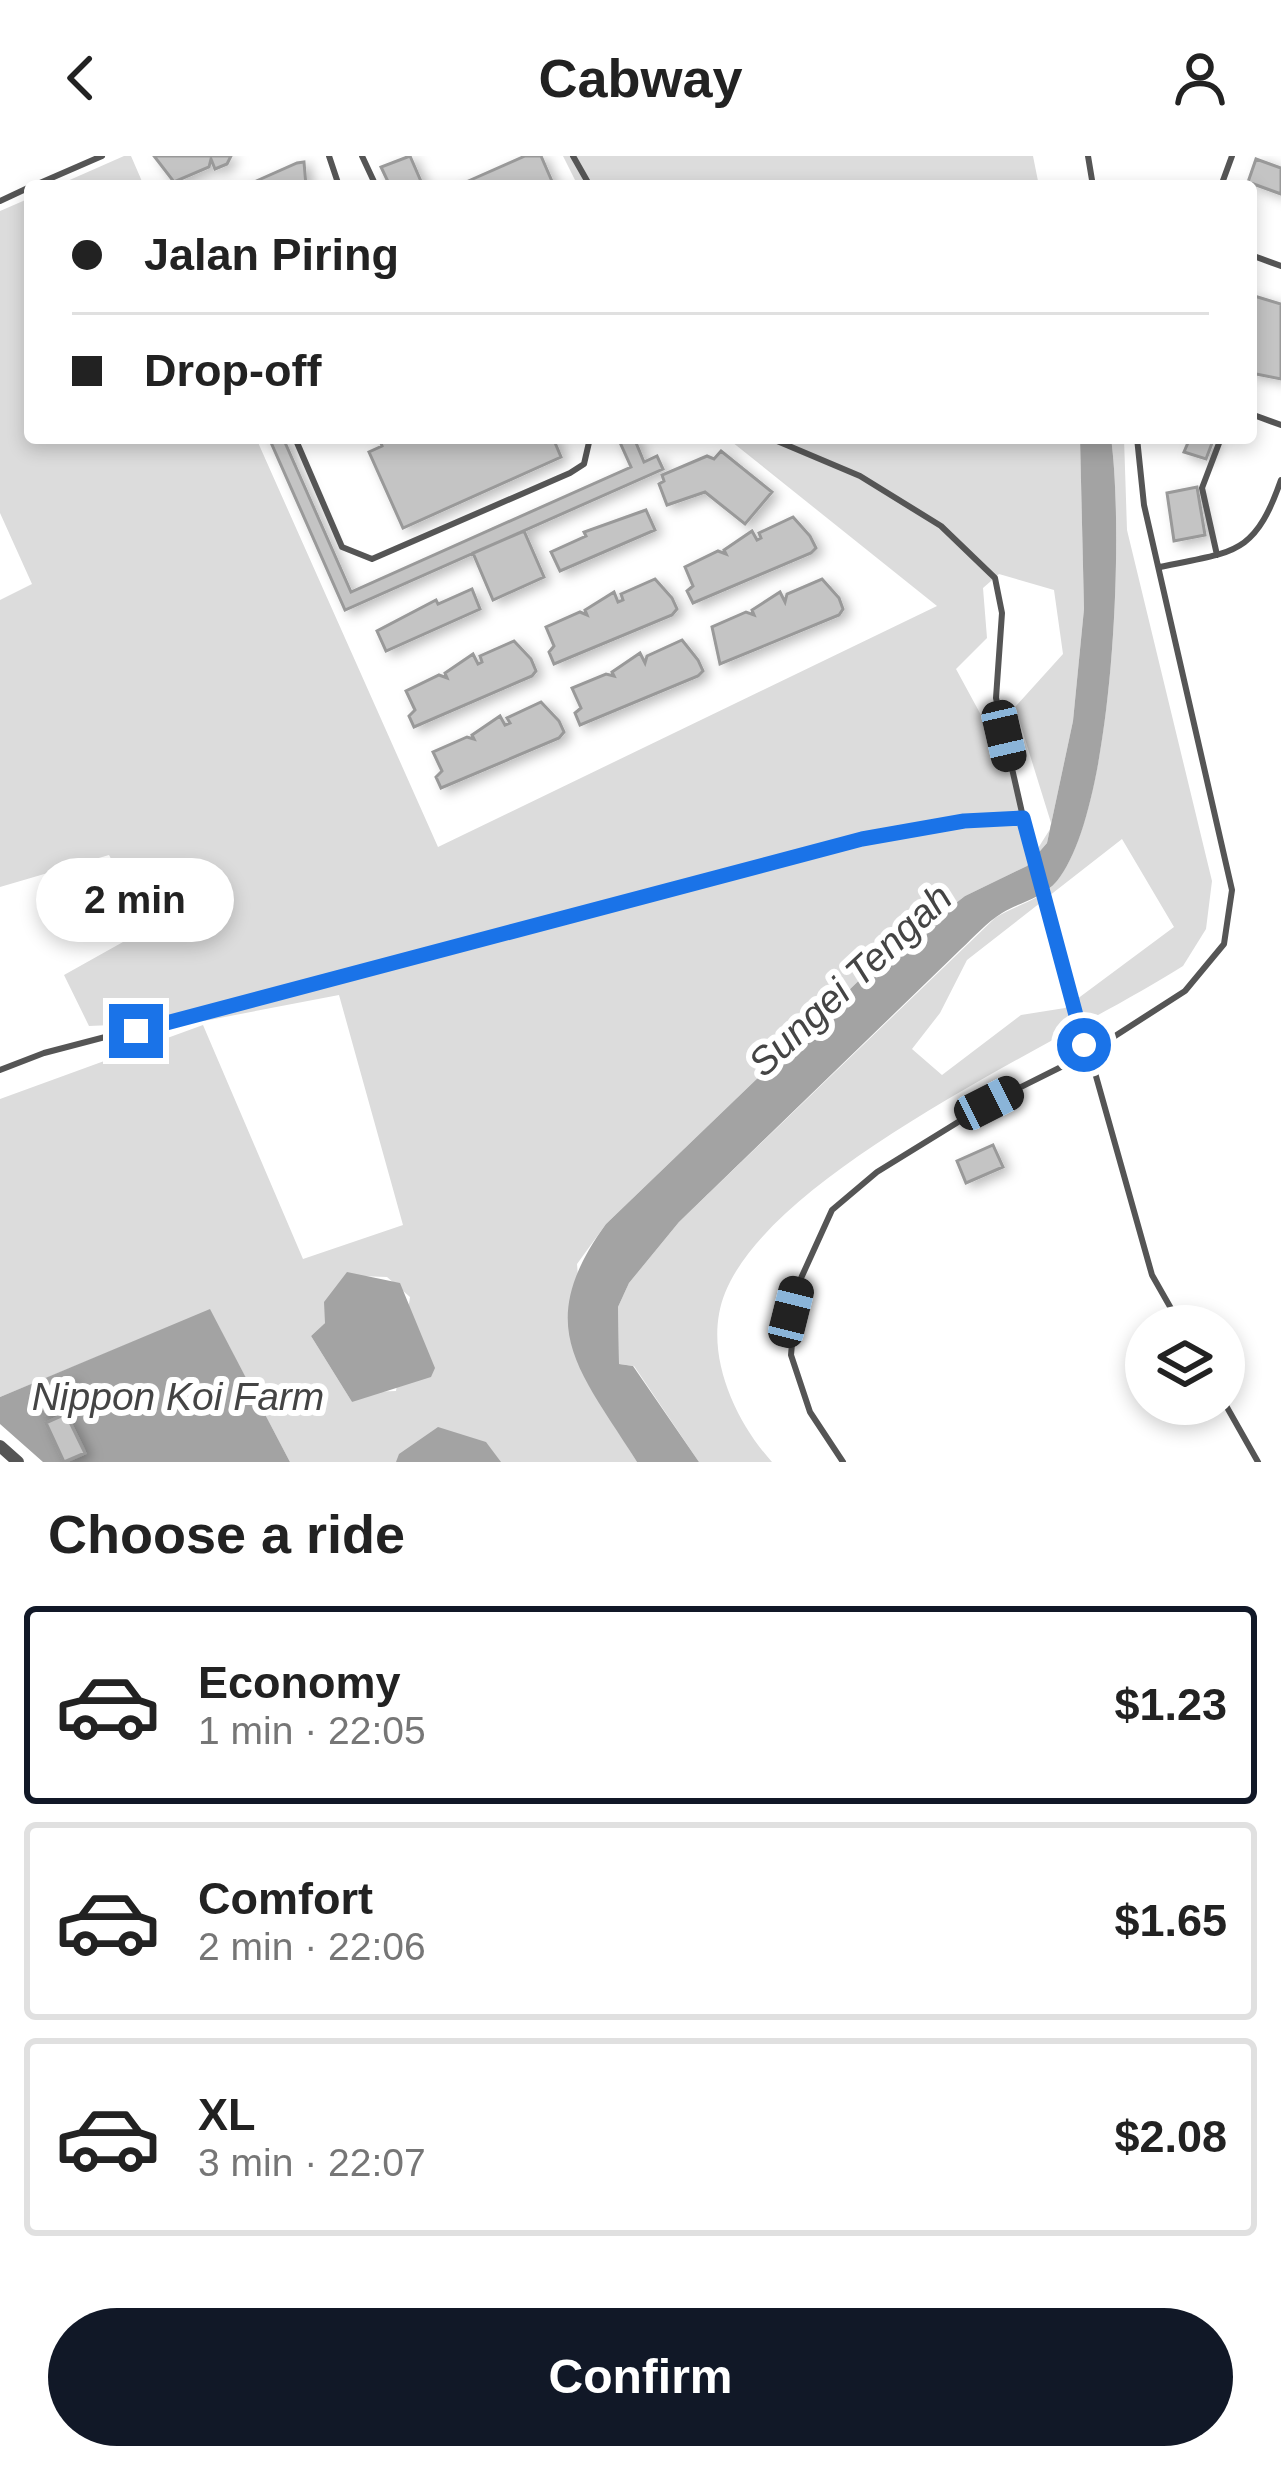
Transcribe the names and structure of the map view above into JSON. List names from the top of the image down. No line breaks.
{"water":["Sungei Tengah","Nippon Koi Farm"],"page":{"header":"Cabway","banner":["Jalan Piring","Drop-off"],"bubble":"2 min","heading":"Choose a ride","list":[{"name":"Economy","note":"1 min · 22:05","value":"$1.23"},{"name":"Comfort","note":"2 min · 22:06","value":"$1.65"},{"name":"XL","note":"3 min · 22:07","value":"$2.08"}],"buttons":"Confirm"}}
